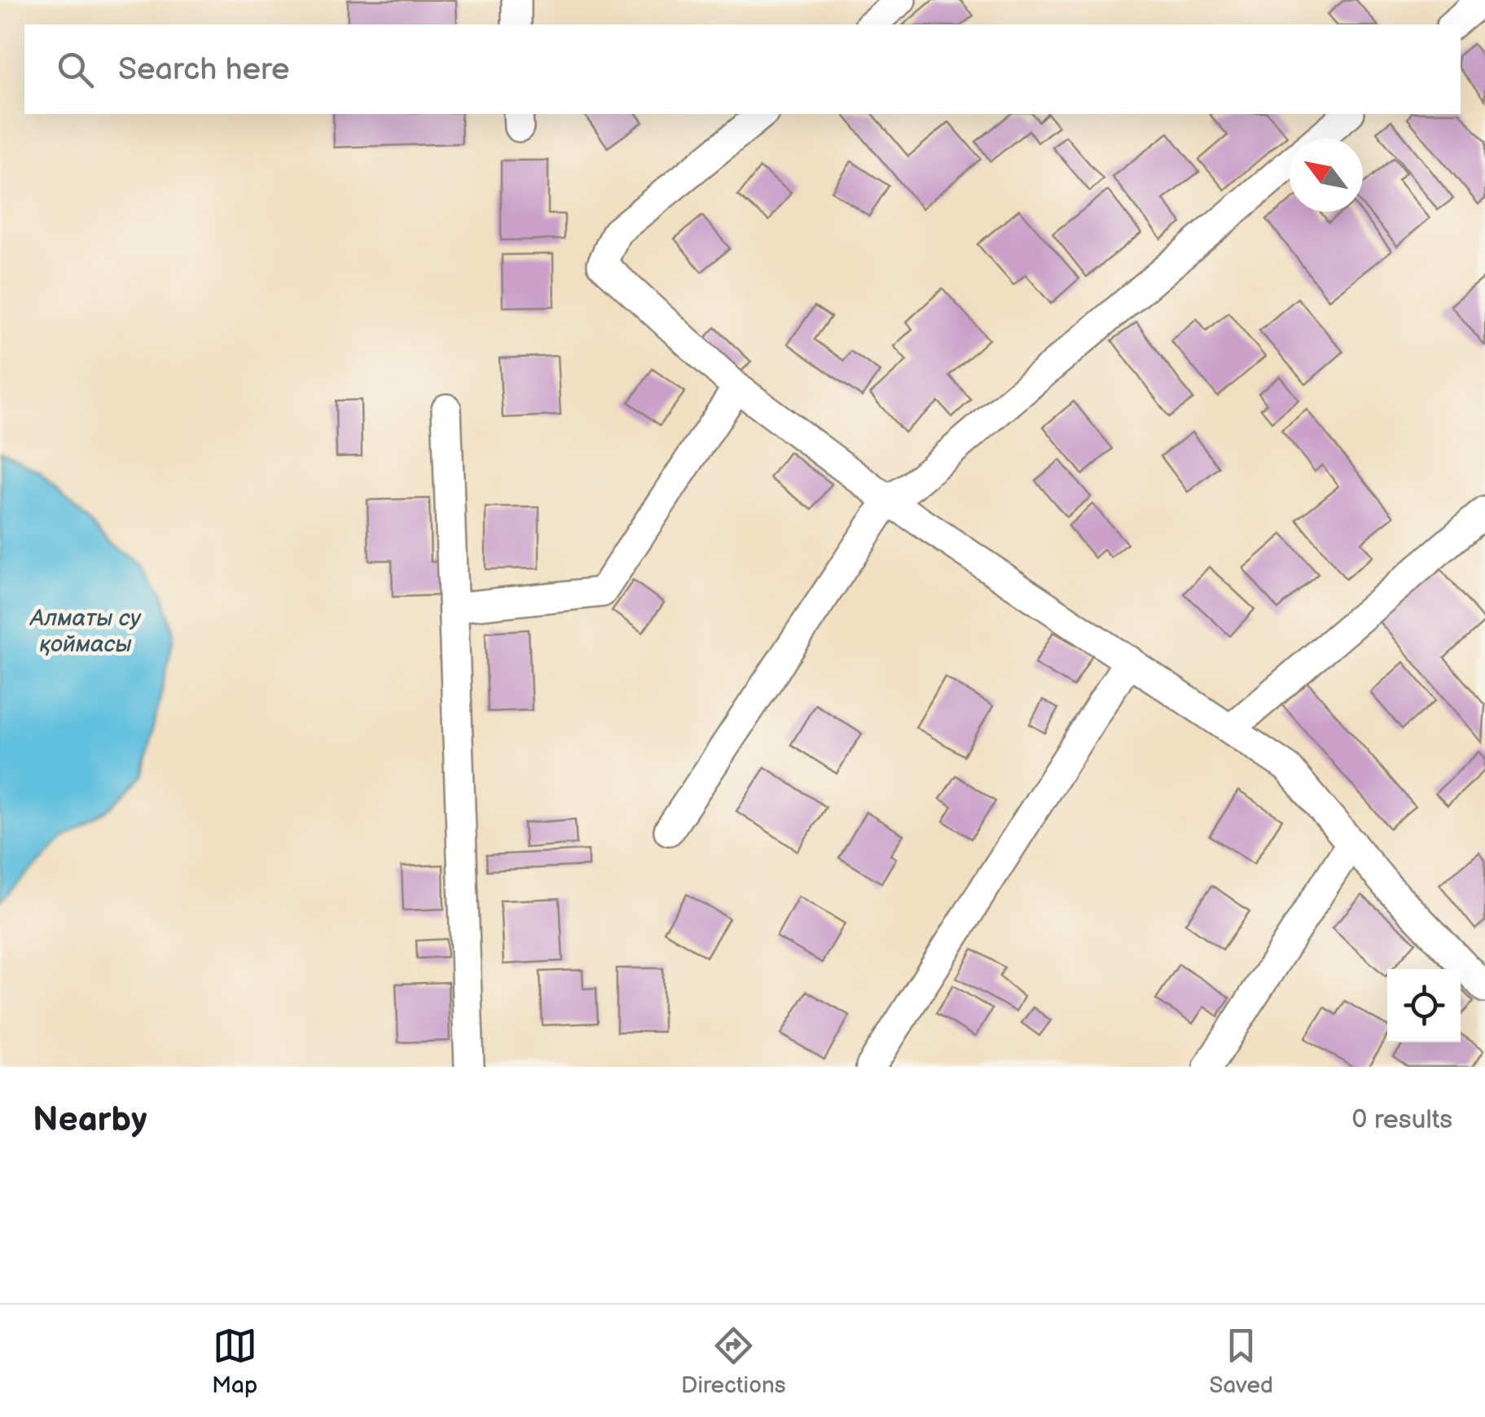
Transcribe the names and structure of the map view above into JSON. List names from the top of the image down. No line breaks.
{"water":["Алматы су қоймасы"],"north":"top left","page":{"search":"Search here","heading":["Nearby","0 results"],"nav":["Map","Directions","Saved"]}}
